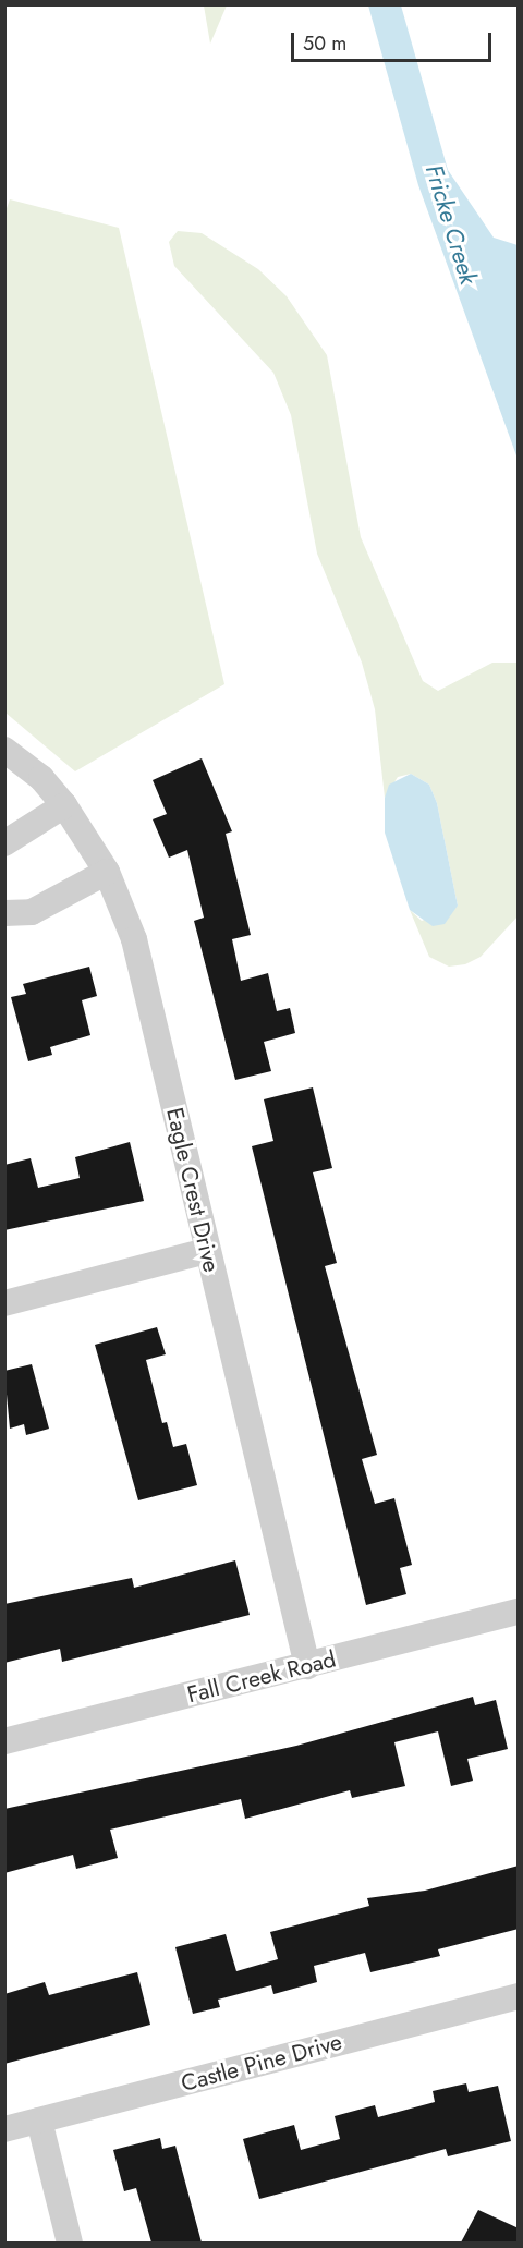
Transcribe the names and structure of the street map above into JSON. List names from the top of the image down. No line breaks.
{"streets":{"street":["Eagle Crest Drive","Fall Creek Road","Castle Pine Drive"]},"crossings":[["Eagle Crest Drive","Fall Creek Road"]],"water":["Fricke Creek"],"scale_bar":"50 m"}
